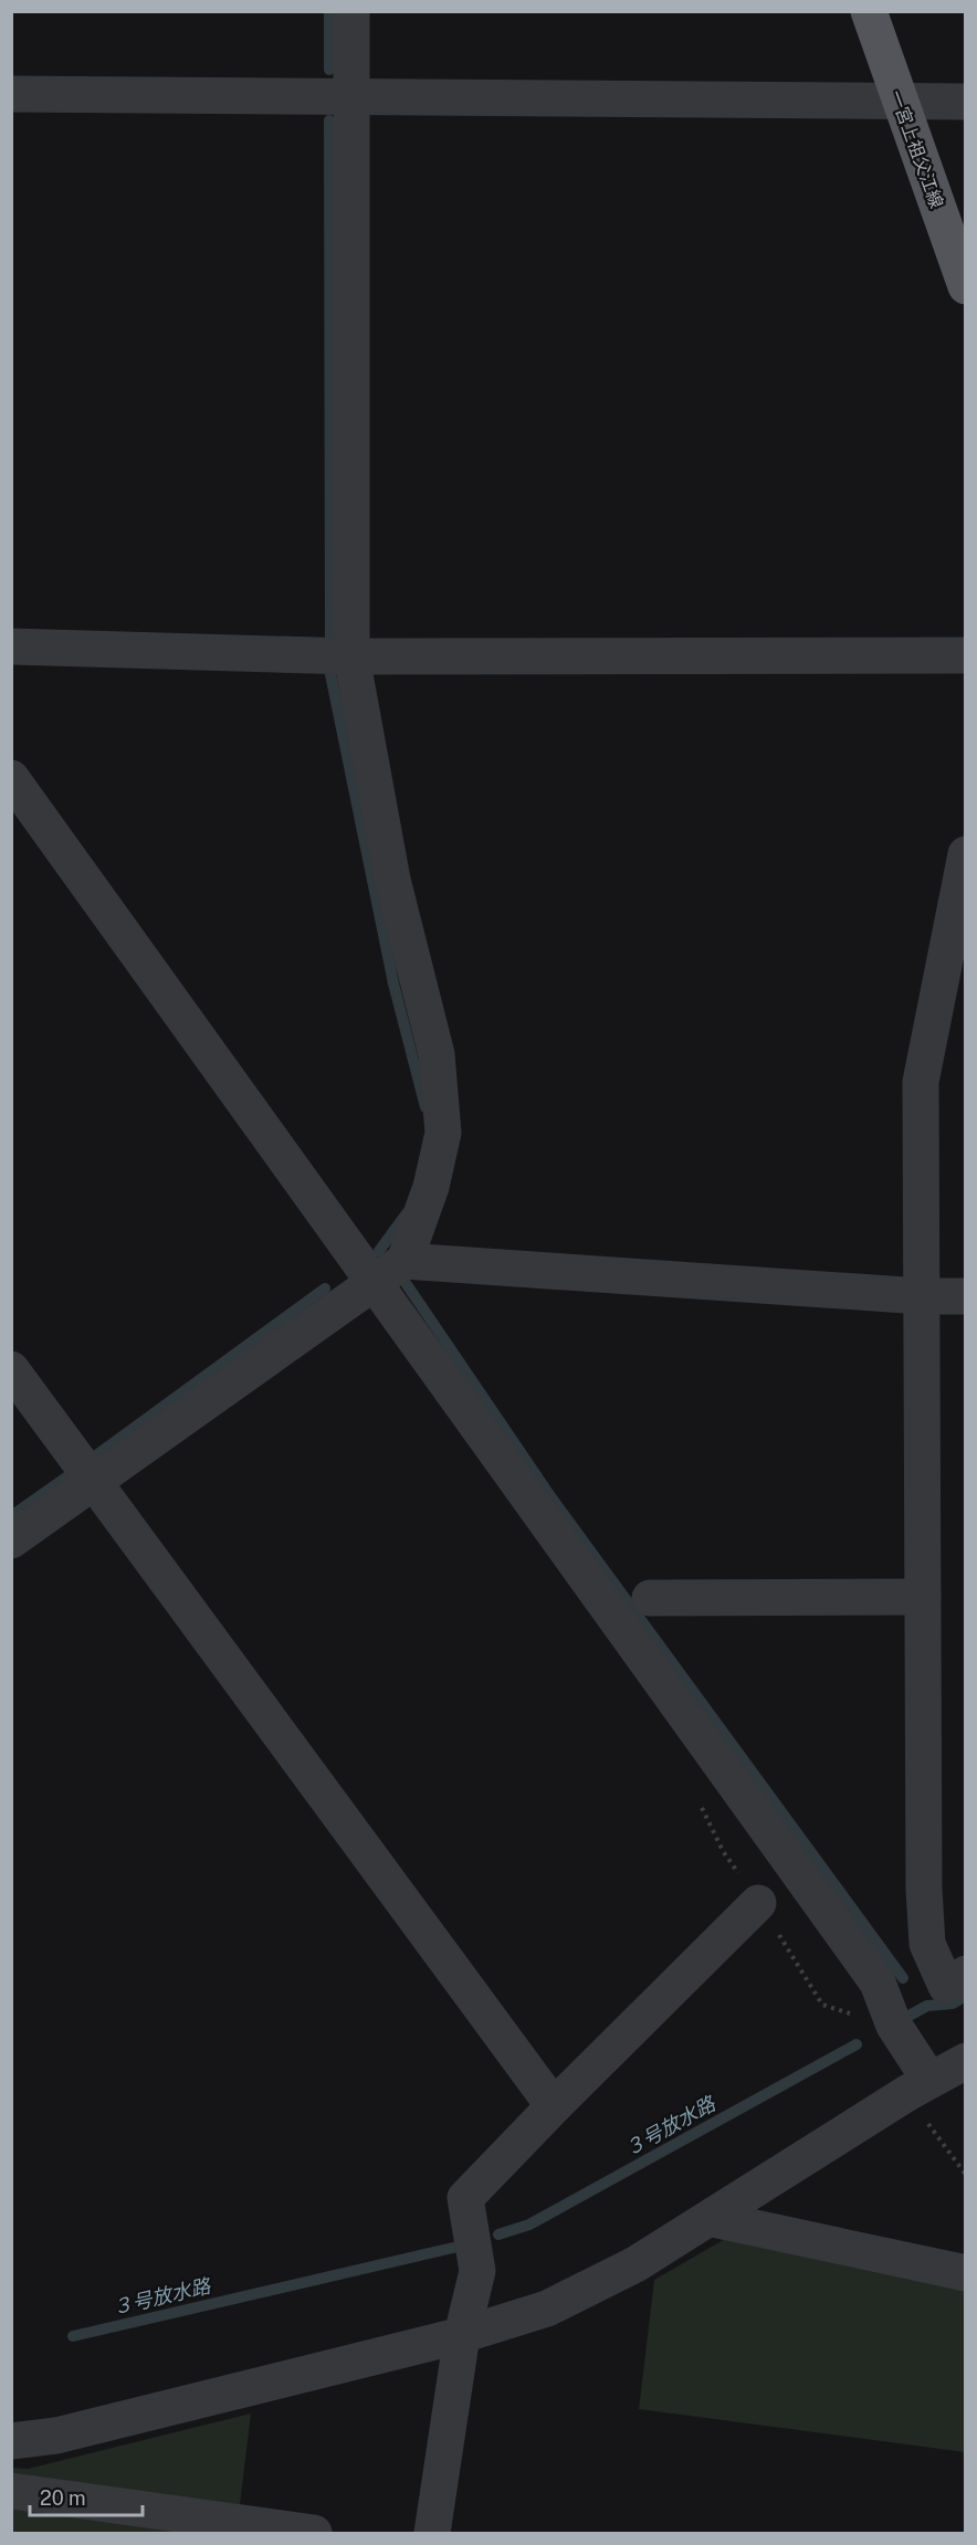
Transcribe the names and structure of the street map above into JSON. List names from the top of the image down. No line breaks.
{"streets":{"main road":["一宮上祖父江線"]},"water":["３号放水路"],"scale_bar":"20 m"}
